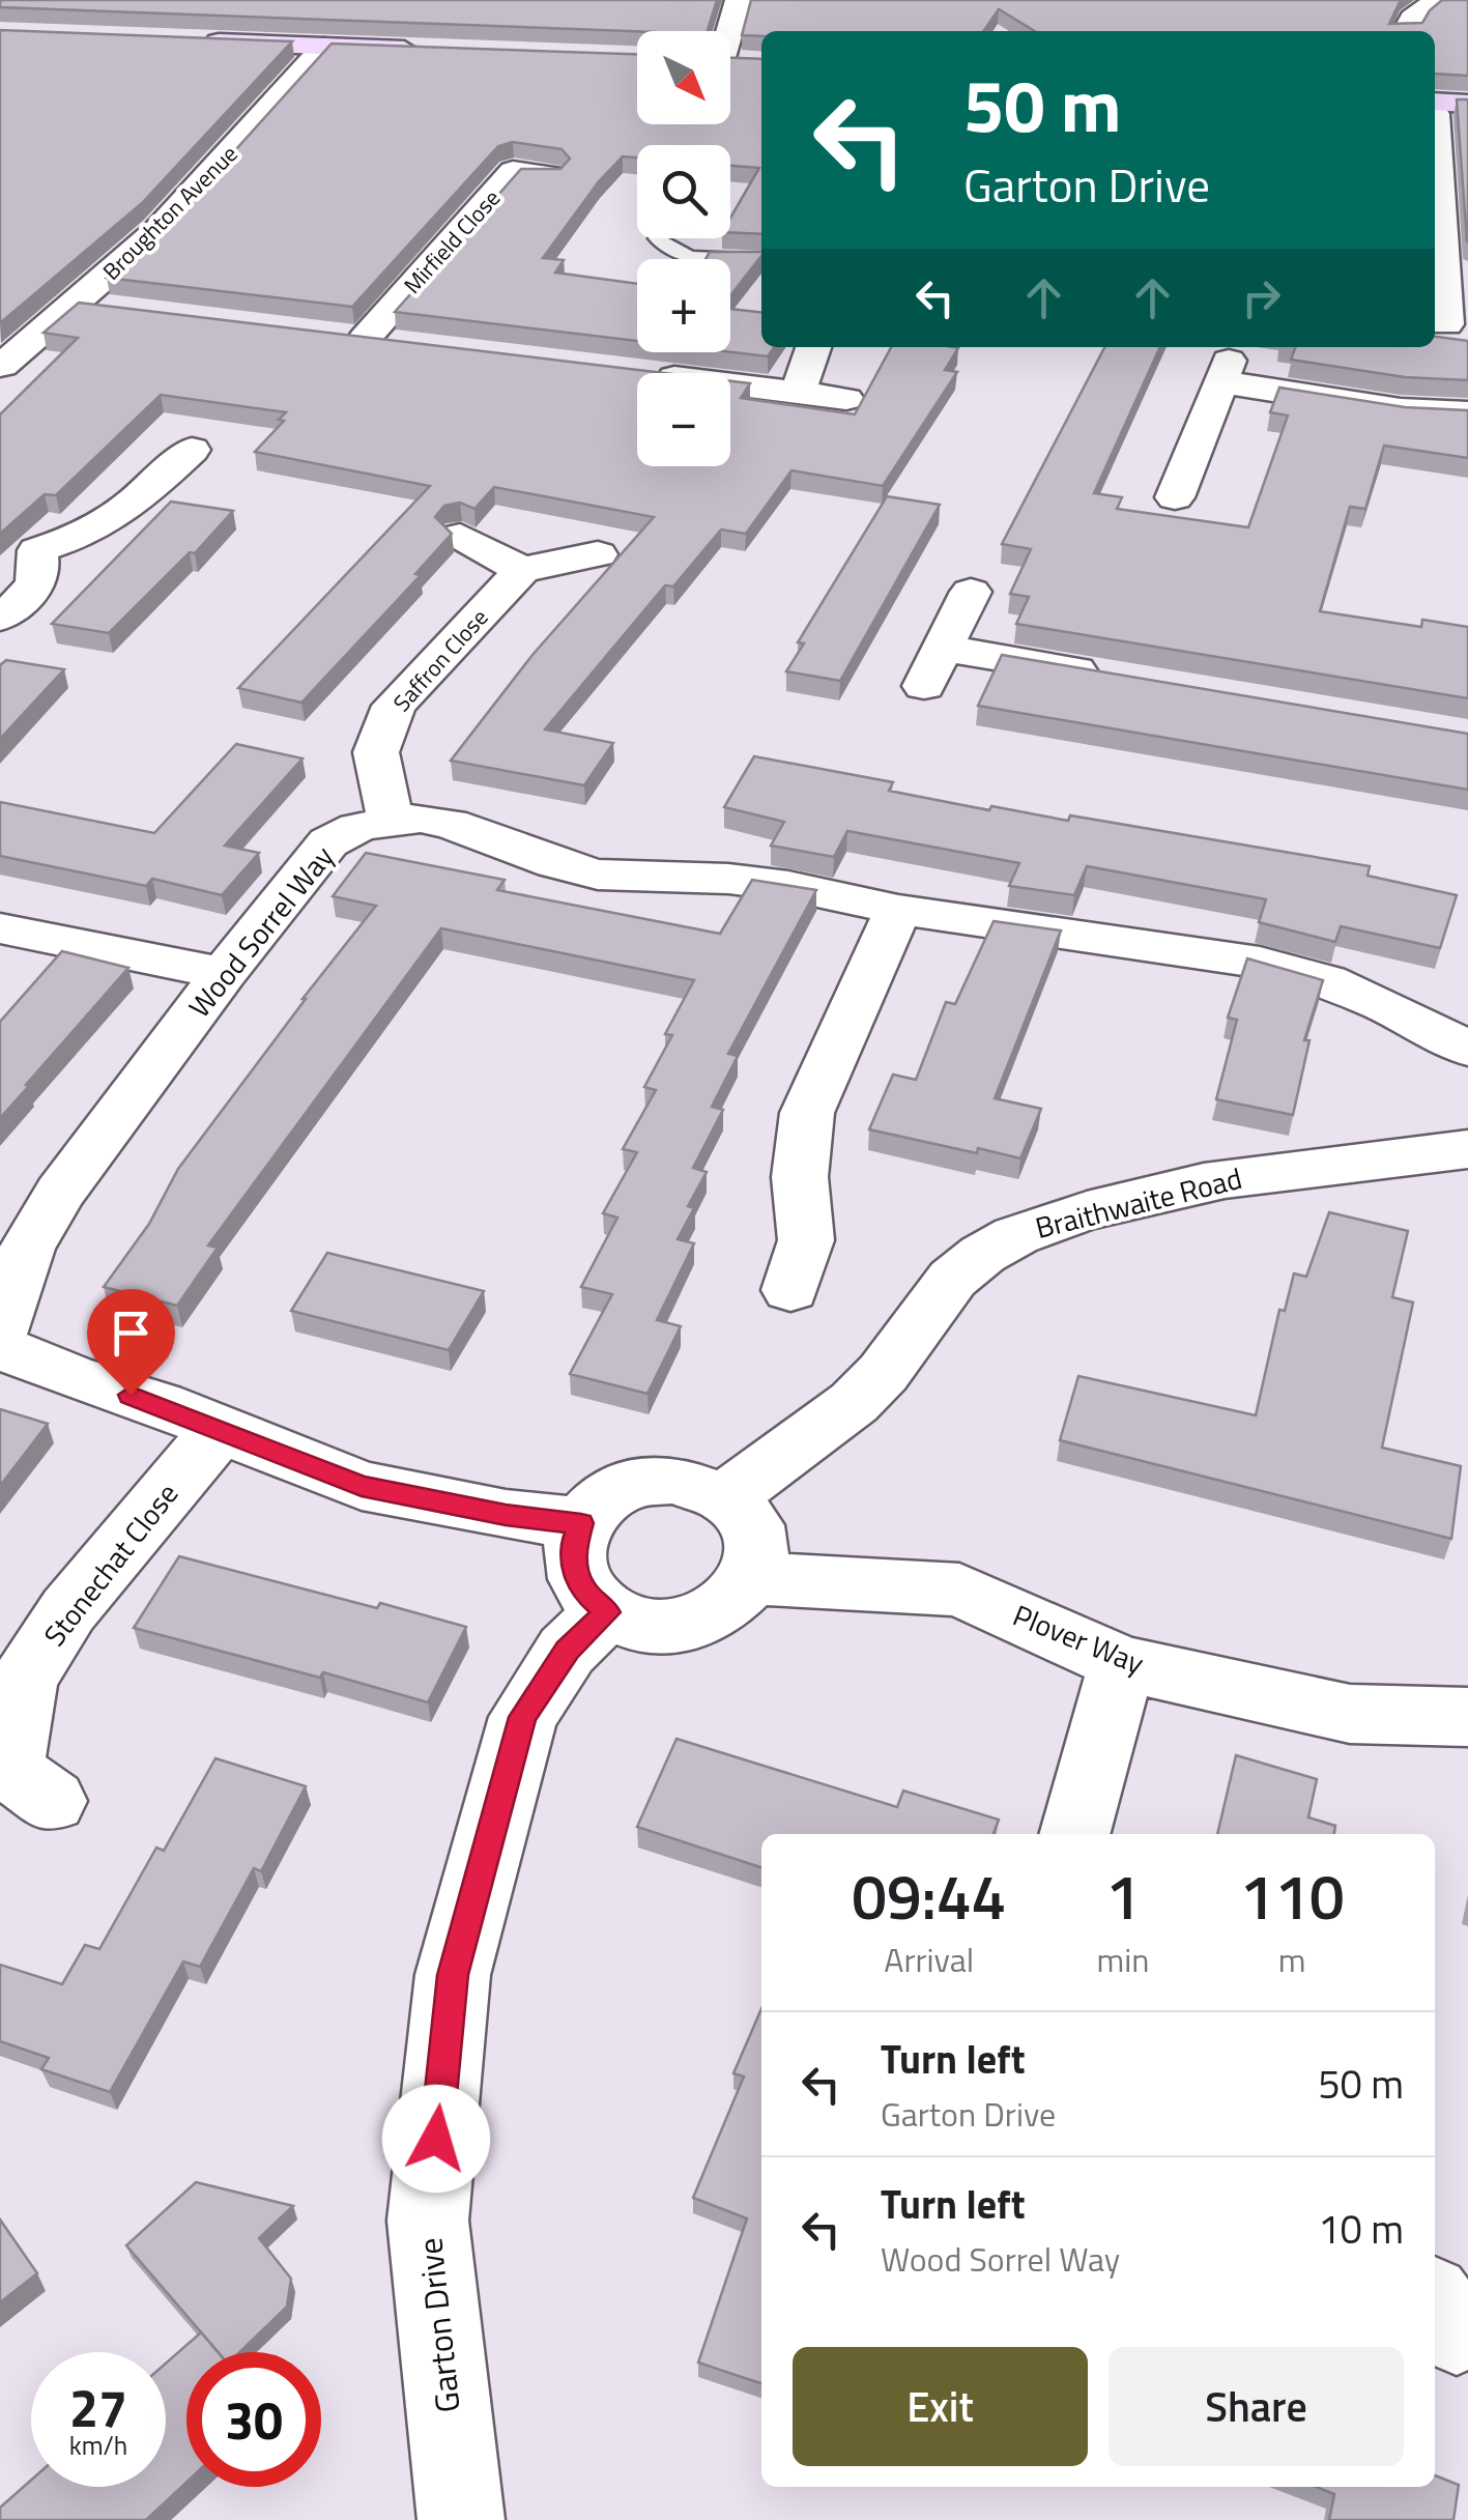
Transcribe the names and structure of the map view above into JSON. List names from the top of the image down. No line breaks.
{"streets":{"street":["Broughton Avenue","Mirfield Close","Saffron Close","Wood Sorrel Way","Braithwaite Road","Stonechat Close","Plover Way","Garton Drive"]},"crossings":[["Saffron Close","Wood Sorrel Way"],["Braithwaite Road","Plover Way"],["Braithwaite Road","Garton Drive"],["Plover Way","Garton Drive"]],"north":"bottom right","page":{"map_buttons":["+","−"],"turn":["50 m","Garton Drive"],"eta":["09:44","Arrival","1","min","110","m"],"list":[{"name":"Turn left","note":"Garton Drive","value":"50 m"},{"name":"Turn left","note":"Wood Sorrel Way","value":"10 m"}],"buttons":["Exit","Share"],"speed":"27 km/h","limit":"30"}}
